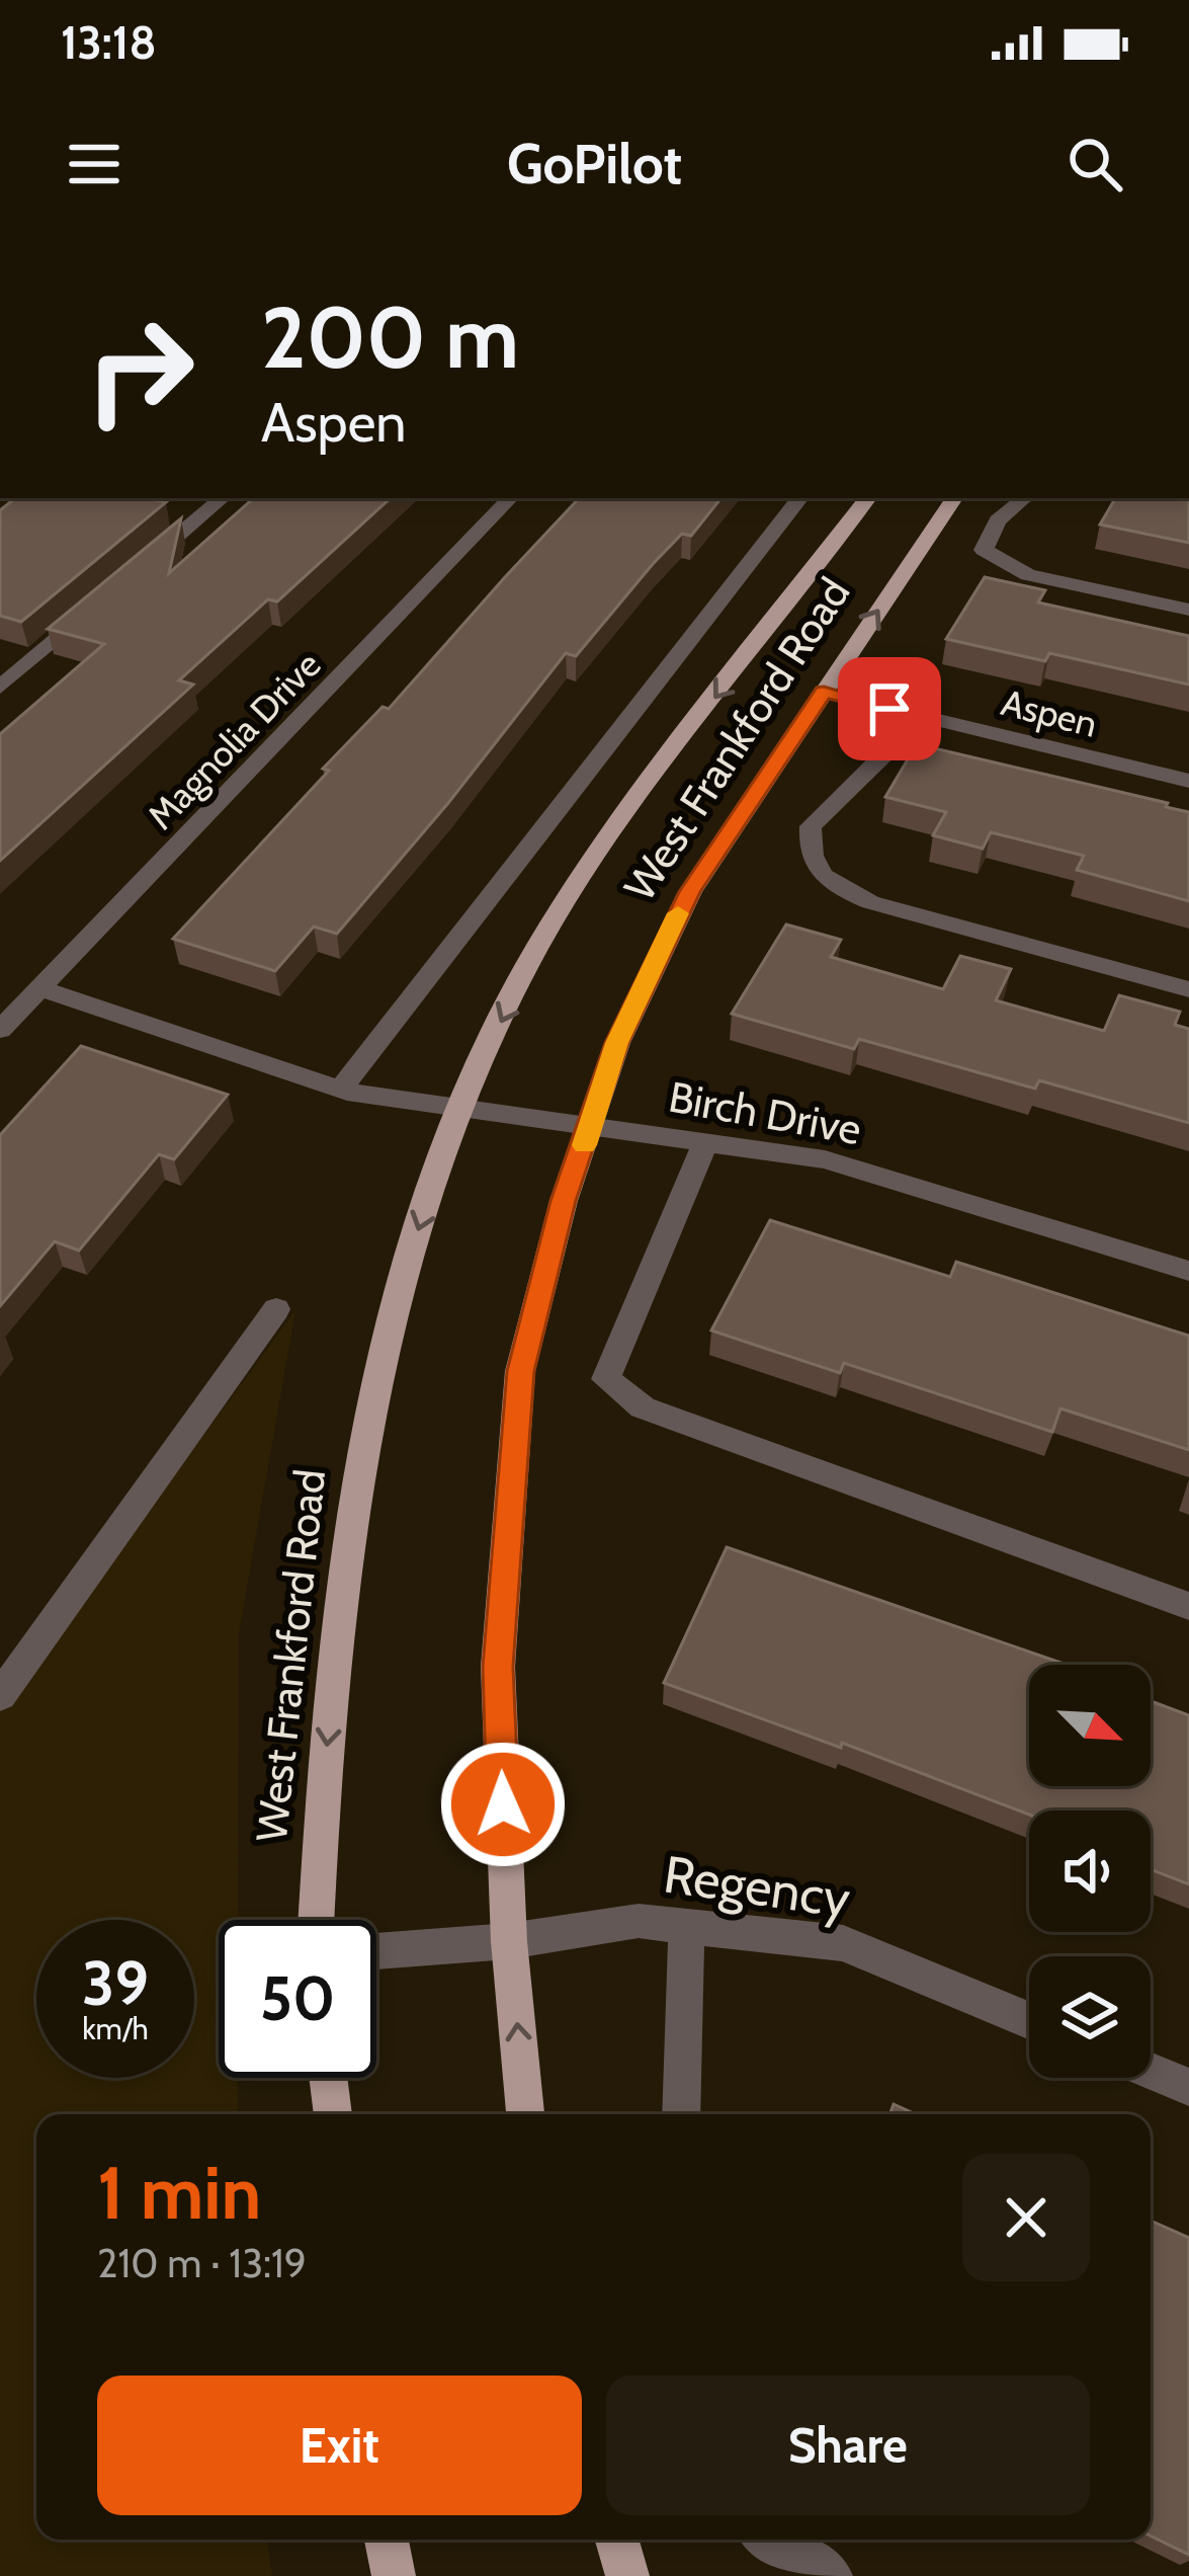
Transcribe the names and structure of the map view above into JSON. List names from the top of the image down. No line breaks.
{"streets":{"main road":["West Frankford Road"],"street":["Aspen","Magnolia Drive","Birch Drive","Regency"]},"crossings":[["Aspen","West Frankford Road"],["West Frankford Road","Birch Drive"],["West Frankford Road","Regency"],["Magnolia Drive","Birch Drive"]],"north":"bottom right","page":{"status":"13:18","header":"GoPilot","turn":["200 m","Aspen"],"speed":"39 km/h","limit":"50","heading":["1 min","210 m · 13:19"],"buttons":["Exit","Share"]}}
